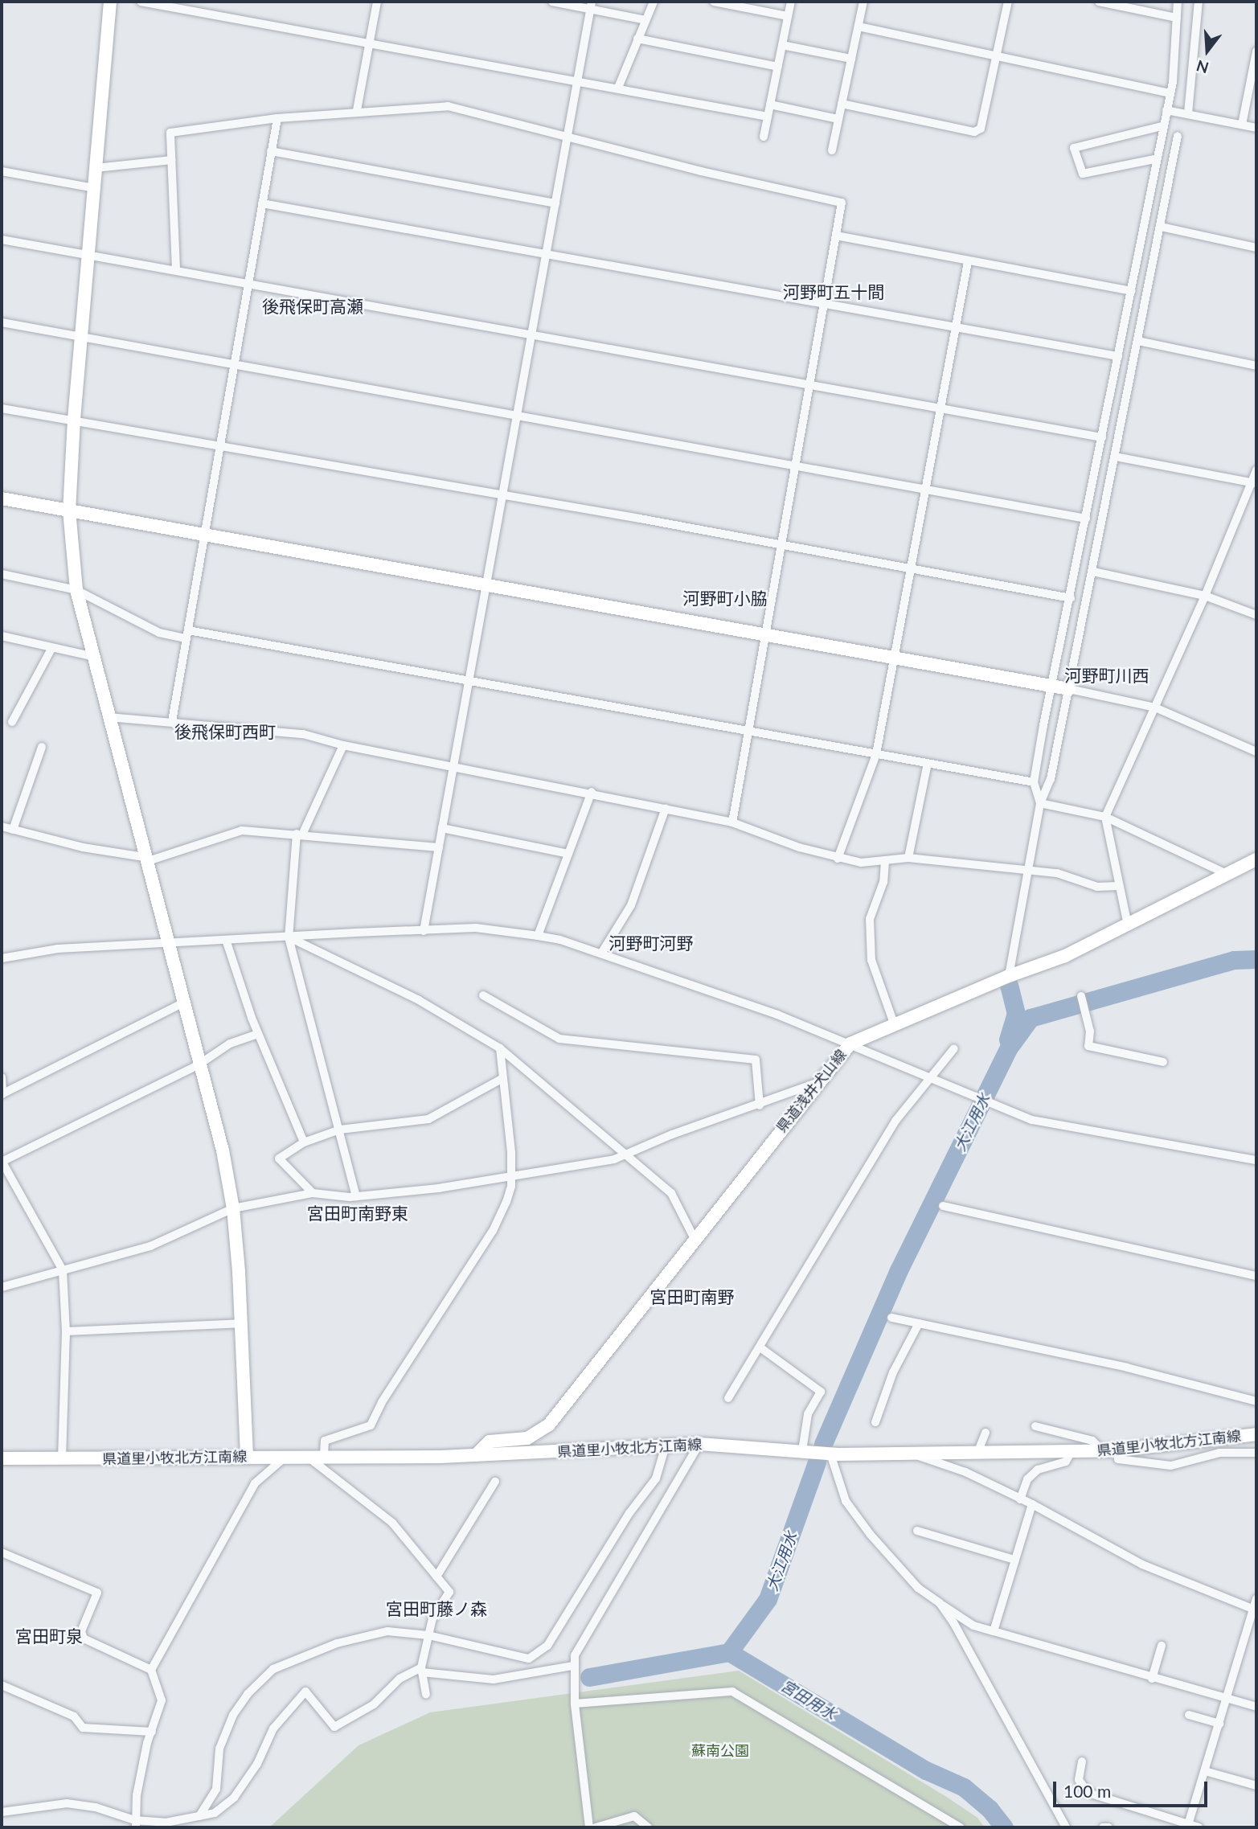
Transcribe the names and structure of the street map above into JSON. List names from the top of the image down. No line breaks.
{"streets":{"street":["県道浅井犬山線","県道里小牧北方江南線"]},"crossings":[["県道浅井犬山線","県道里小牧北方江南線"]],"districts":["河野町五十間","後飛保町高瀬","河野町小脇","河野町川西","後飛保町西町","河野町河野","宮田町南野東","宮田町南野","宮田町藤ノ森","宮田町泉"],"water":["大江用水","宮田用水"],"parks":["蘇南公園"],"scale_bar":"100 m","north":"bottom"}
